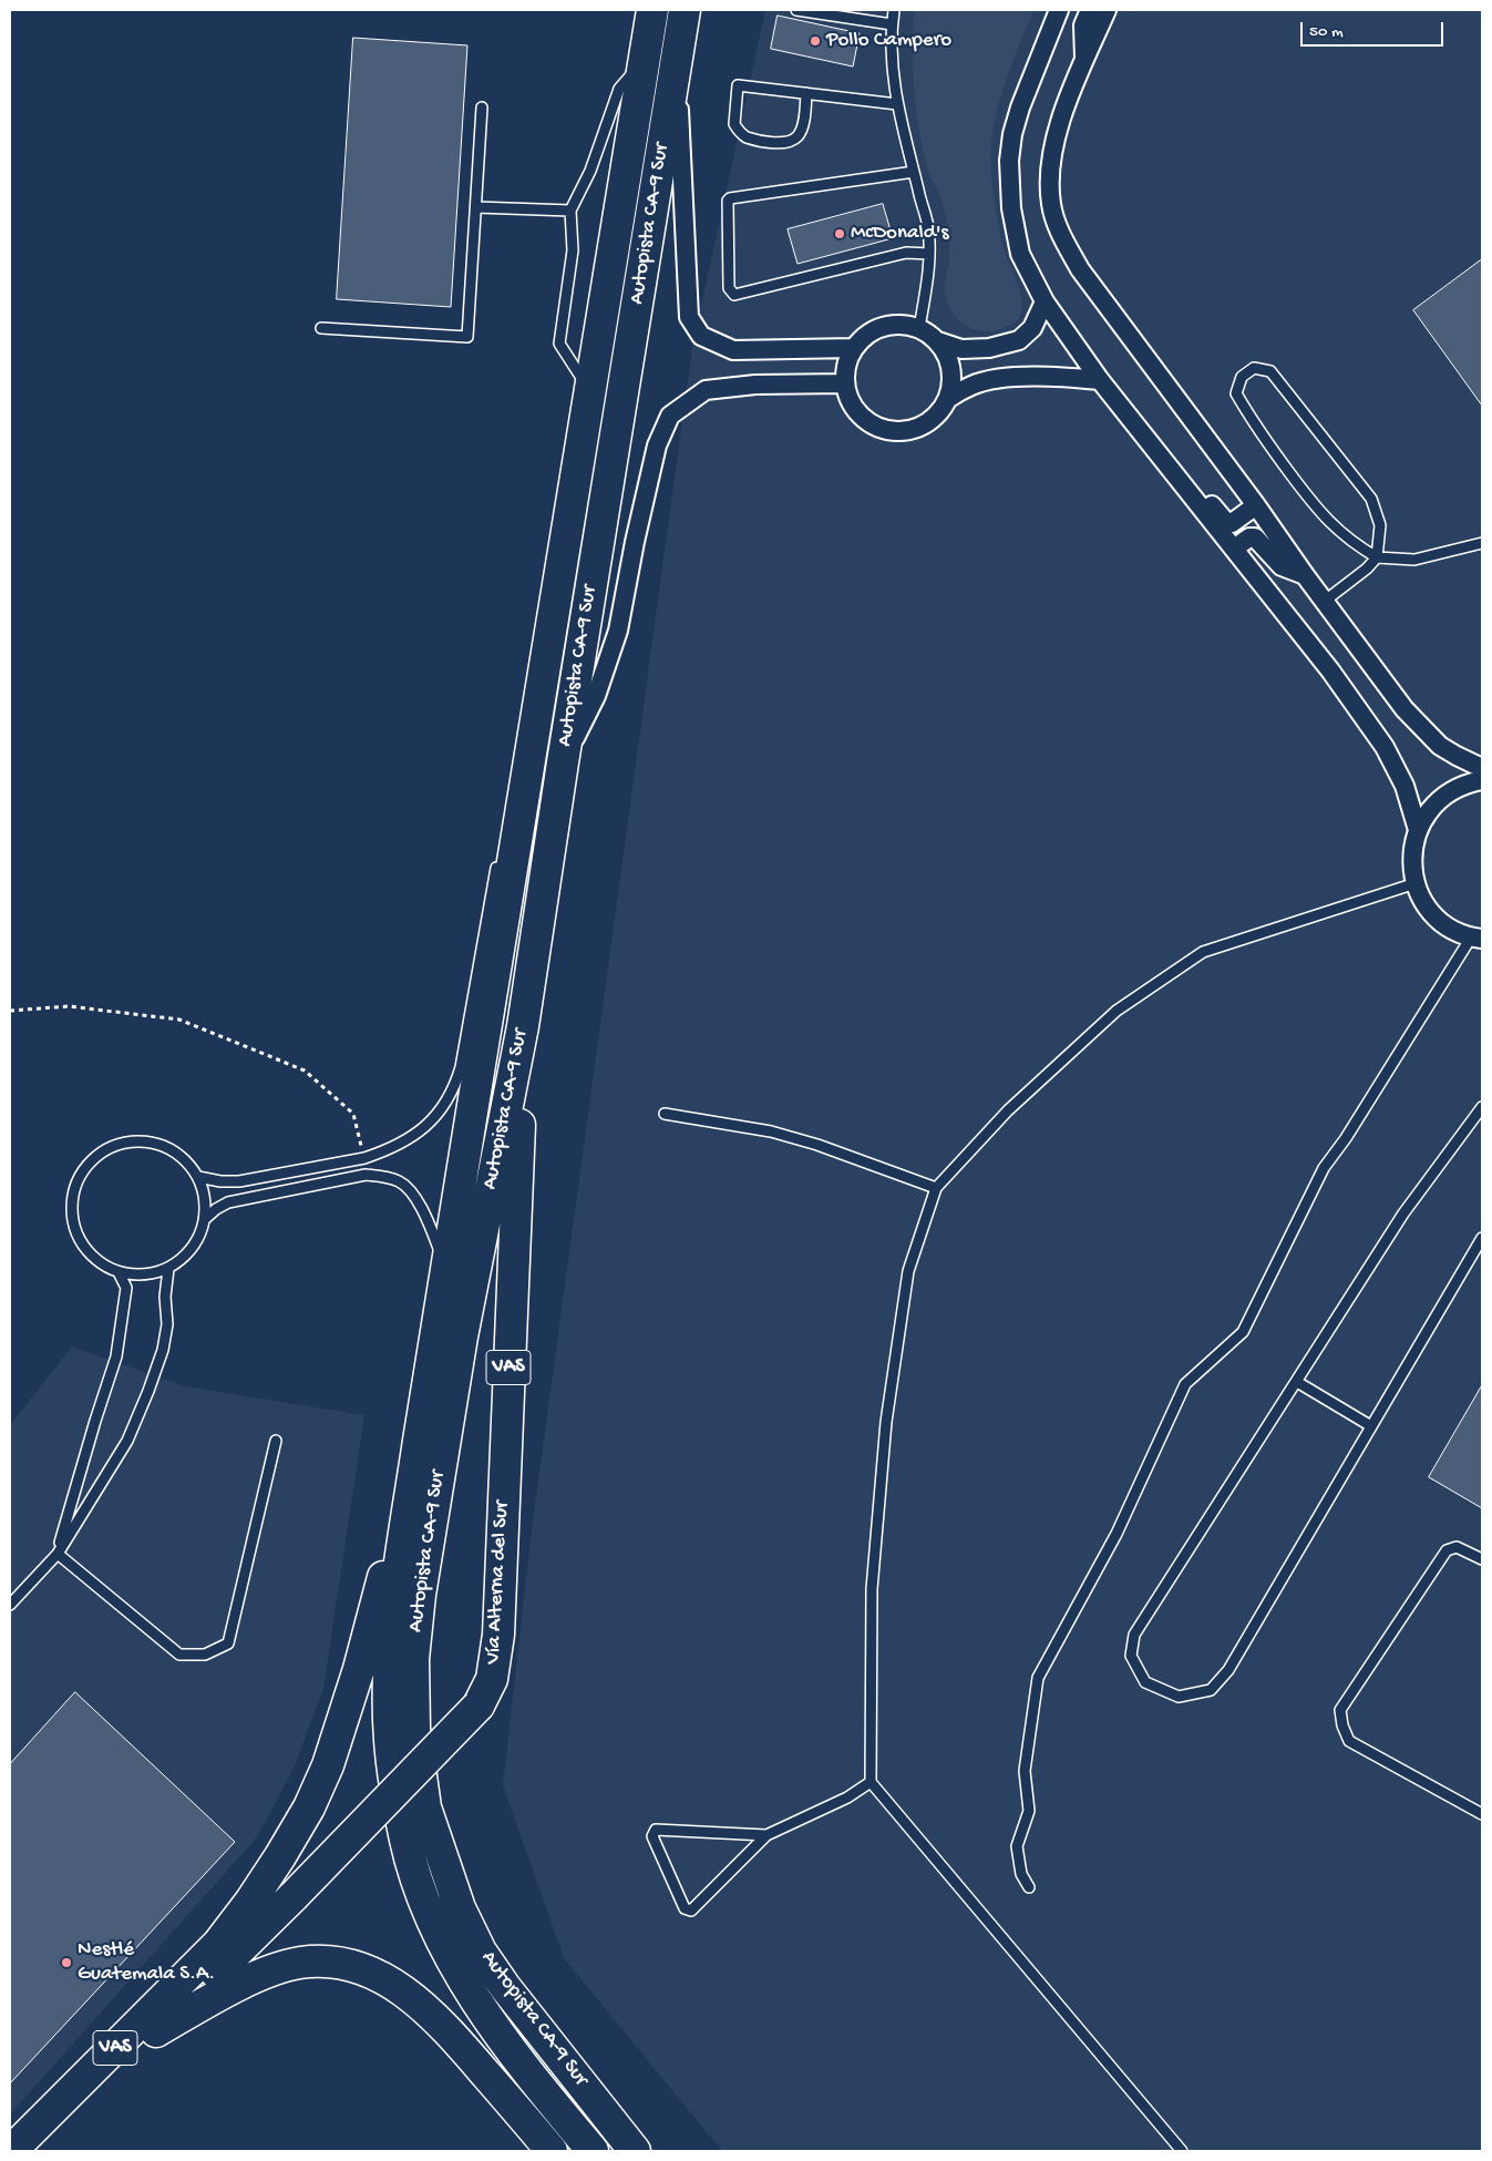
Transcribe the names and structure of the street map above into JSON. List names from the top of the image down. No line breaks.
{"streets":{"highway":["Autopista CA-9 Sur","VAS","Vía Alterna del Sur"]},"crossings":[["Autopista CA-9 Sur","VAS"],["Autopista CA-9 Sur","Vía Alterna del Sur"]],"places":["Pollo Campero","McDonald's","Nestlé Guatemala S.A."],"scale_bar":"50 m"}
